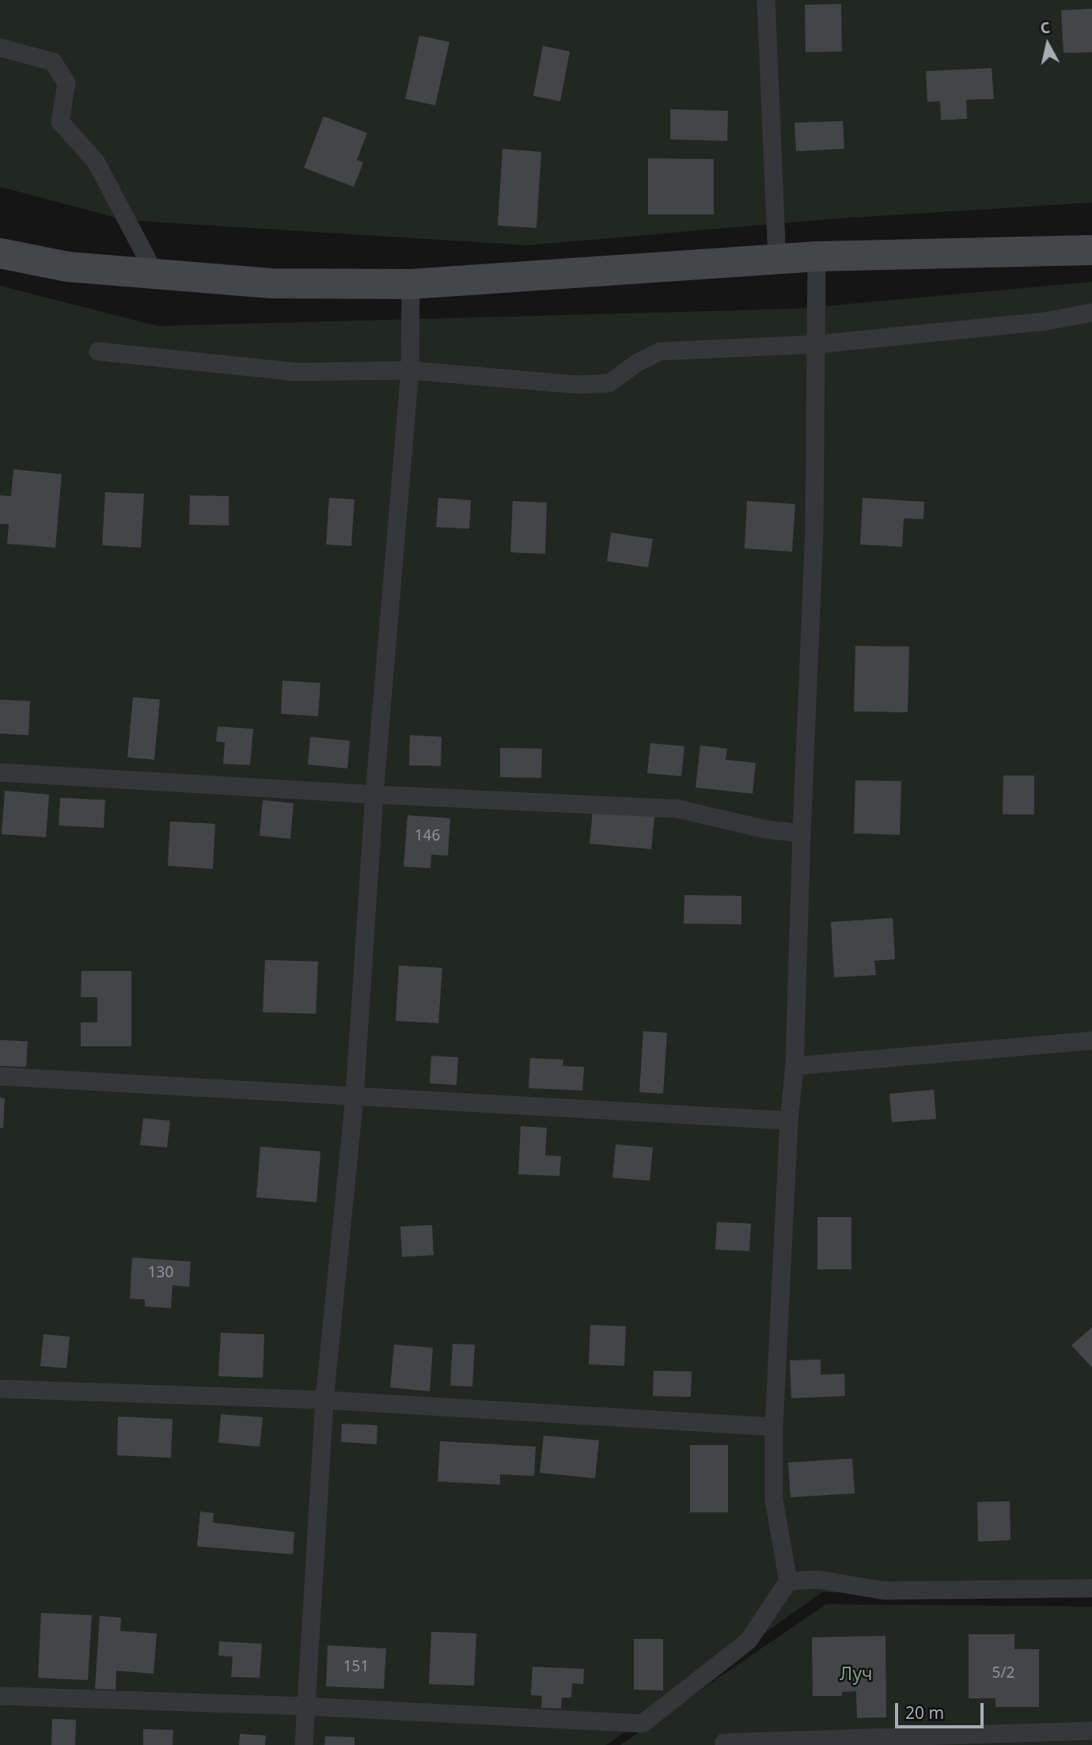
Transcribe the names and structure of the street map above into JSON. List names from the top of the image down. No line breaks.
{"parks":["Луч"],"house_numbers":["146","130","151","5/2"],"scale_bar":"20 m","north":"top"}
